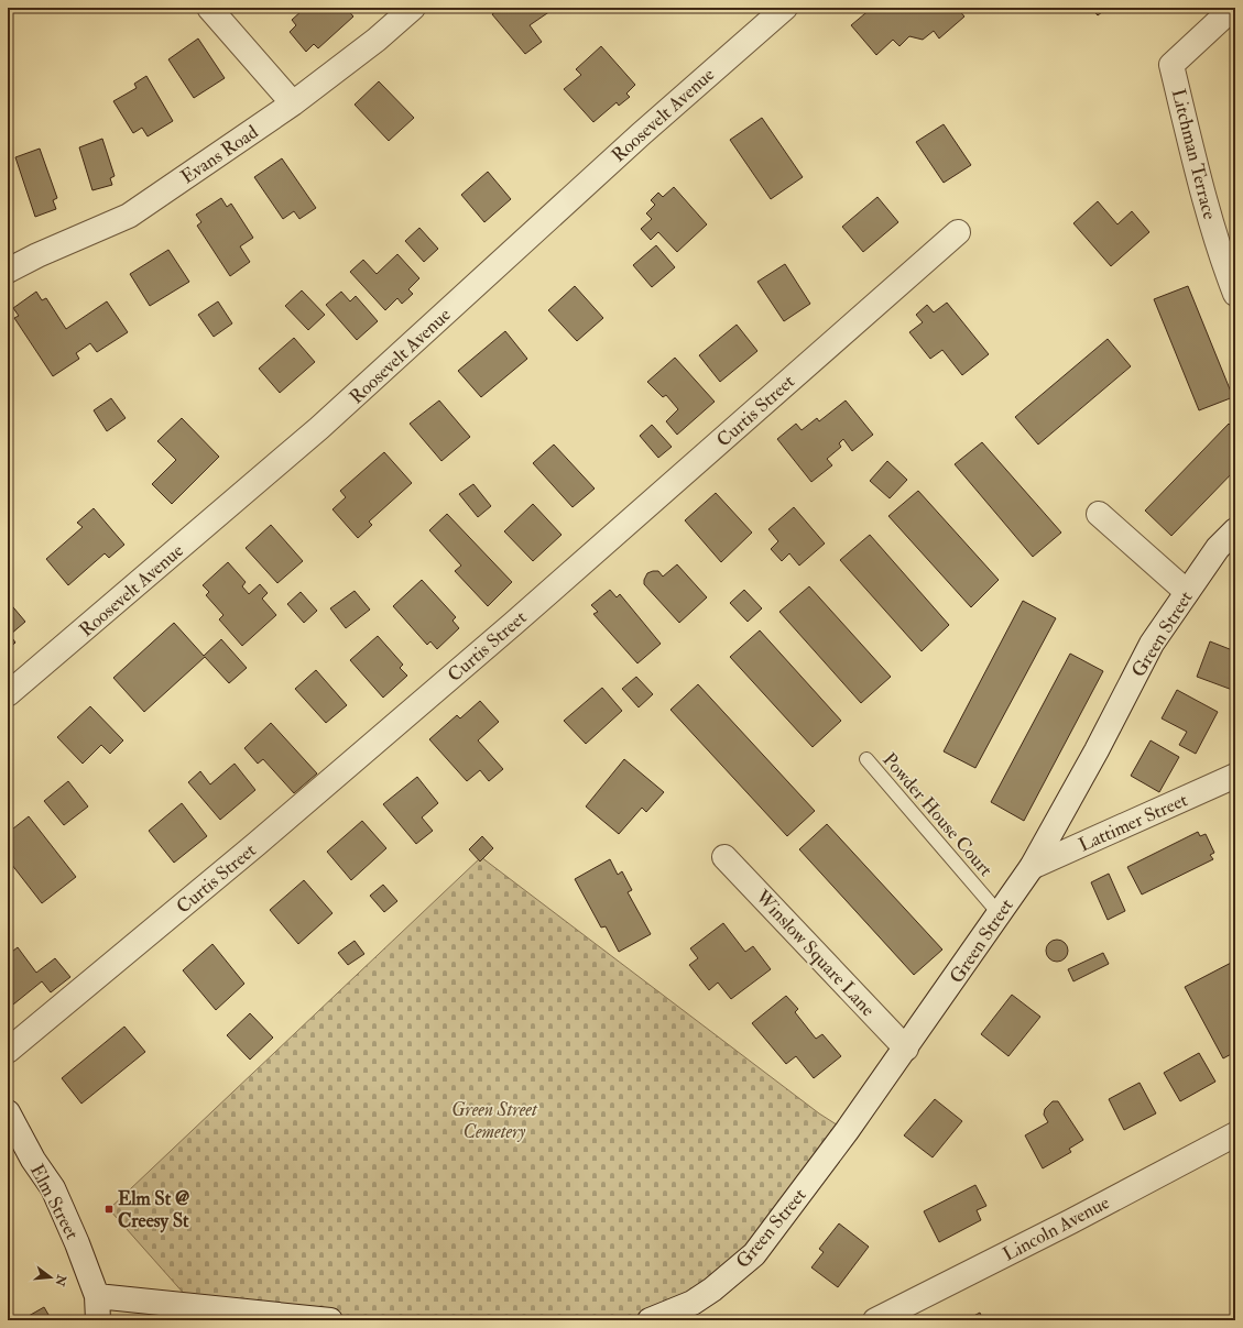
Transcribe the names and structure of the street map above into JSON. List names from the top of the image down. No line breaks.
{"streets":{"street":["Roosevelt Avenue","Evans Road","Litchman Terrace","Curtis Street","Green Street","Lattimer Street","Winslow Square Lane","Elm Street","Lincoln Avenue"],"lane":["Powder House Court"]},"crossings":[["Green Street","Powder House Court"],["Green Street","Lattimer Street"],["Green Street","Winslow Square Lane"]],"parks":["Green Street Cemetery"],"places":{"transit":["Elm St @ Creesy St"]},"north":"right"}
